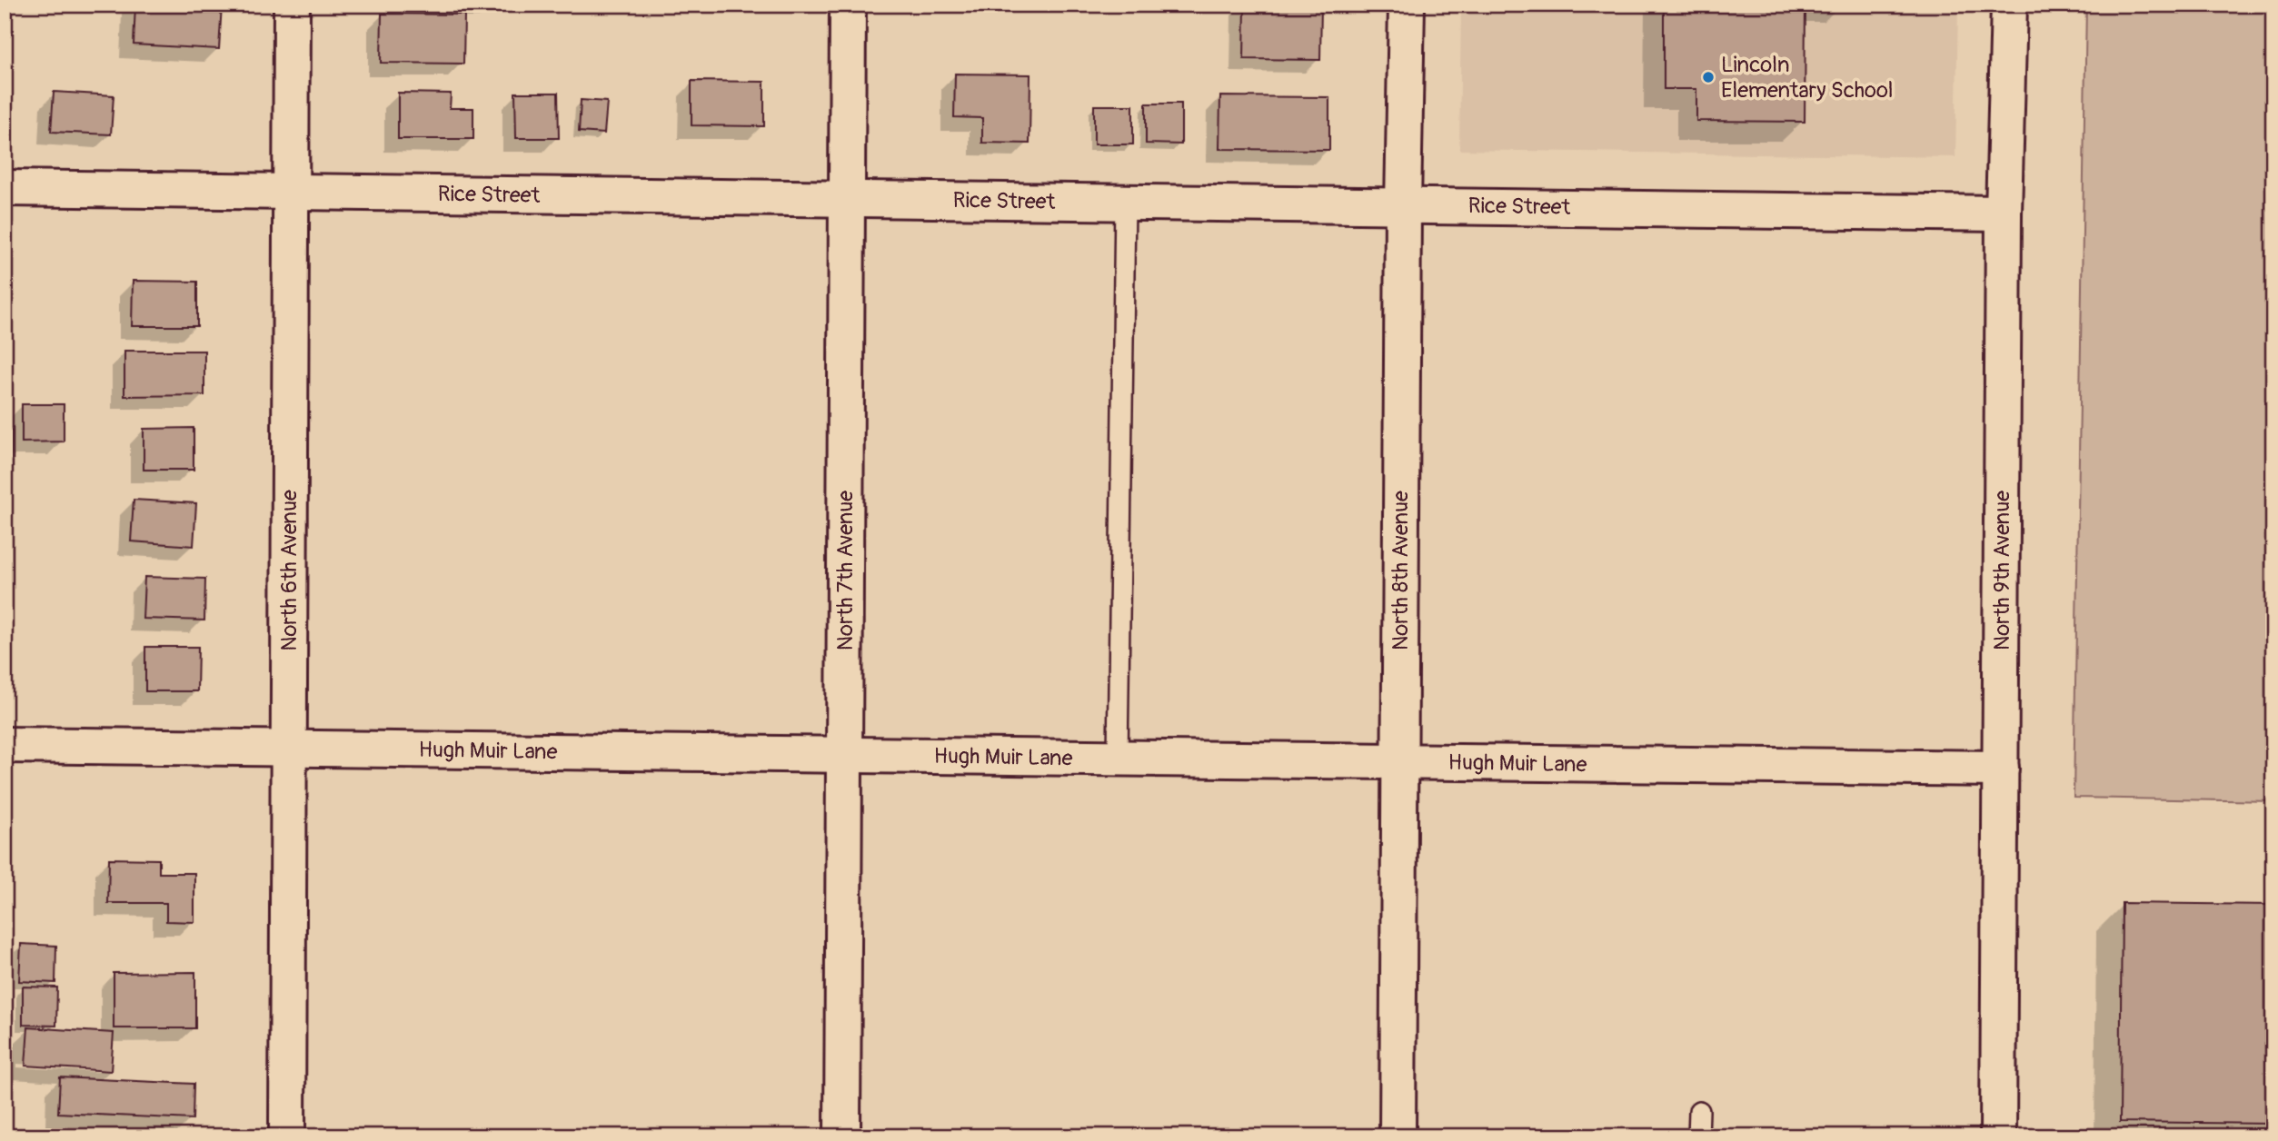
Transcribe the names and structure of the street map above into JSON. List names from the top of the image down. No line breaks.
{"streets":{"street":["Rice Street","North 6th Avenue","North 7th Avenue","North 8th Avenue","North 9th Avenue","Hugh Muir Lane"]},"crossings":[["Rice Street","North 6th Avenue"],["Rice Street","North 7th Avenue"],["Rice Street","North 8th Avenue"],["Rice Street","North 9th Avenue"],["North 6th Avenue","Hugh Muir Lane"],["North 7th Avenue","Hugh Muir Lane"],["North 8th Avenue","Hugh Muir Lane"],["North 9th Avenue","Hugh Muir Lane"]],"places":["Lincoln Elementary School"]}
